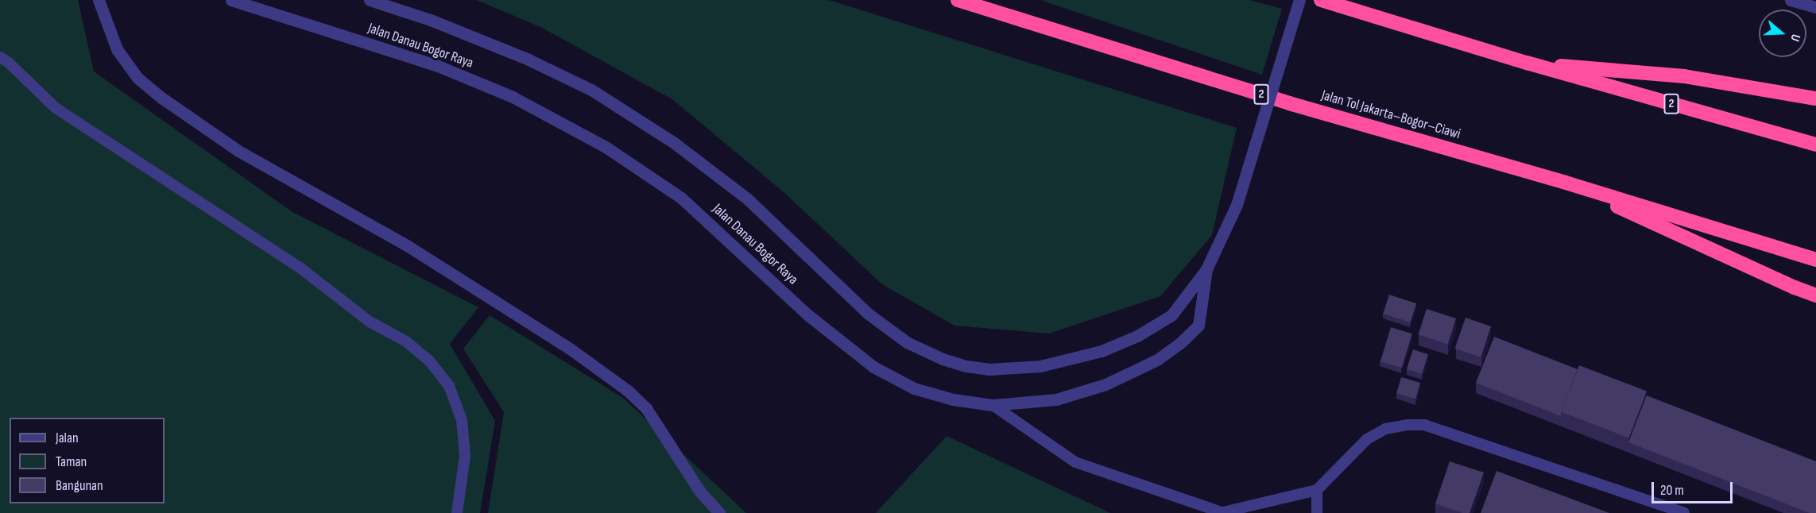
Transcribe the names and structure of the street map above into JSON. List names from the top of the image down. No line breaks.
{"streets":{"highway":["2","Jalan Tol Jakarta–Bogor–Ciawi"],"street":["Jalan Danau Bogor Raya"]},"legend":["Jalan","Taman","Bangunan"],"scale_bar":"20 m","north":"right"}
